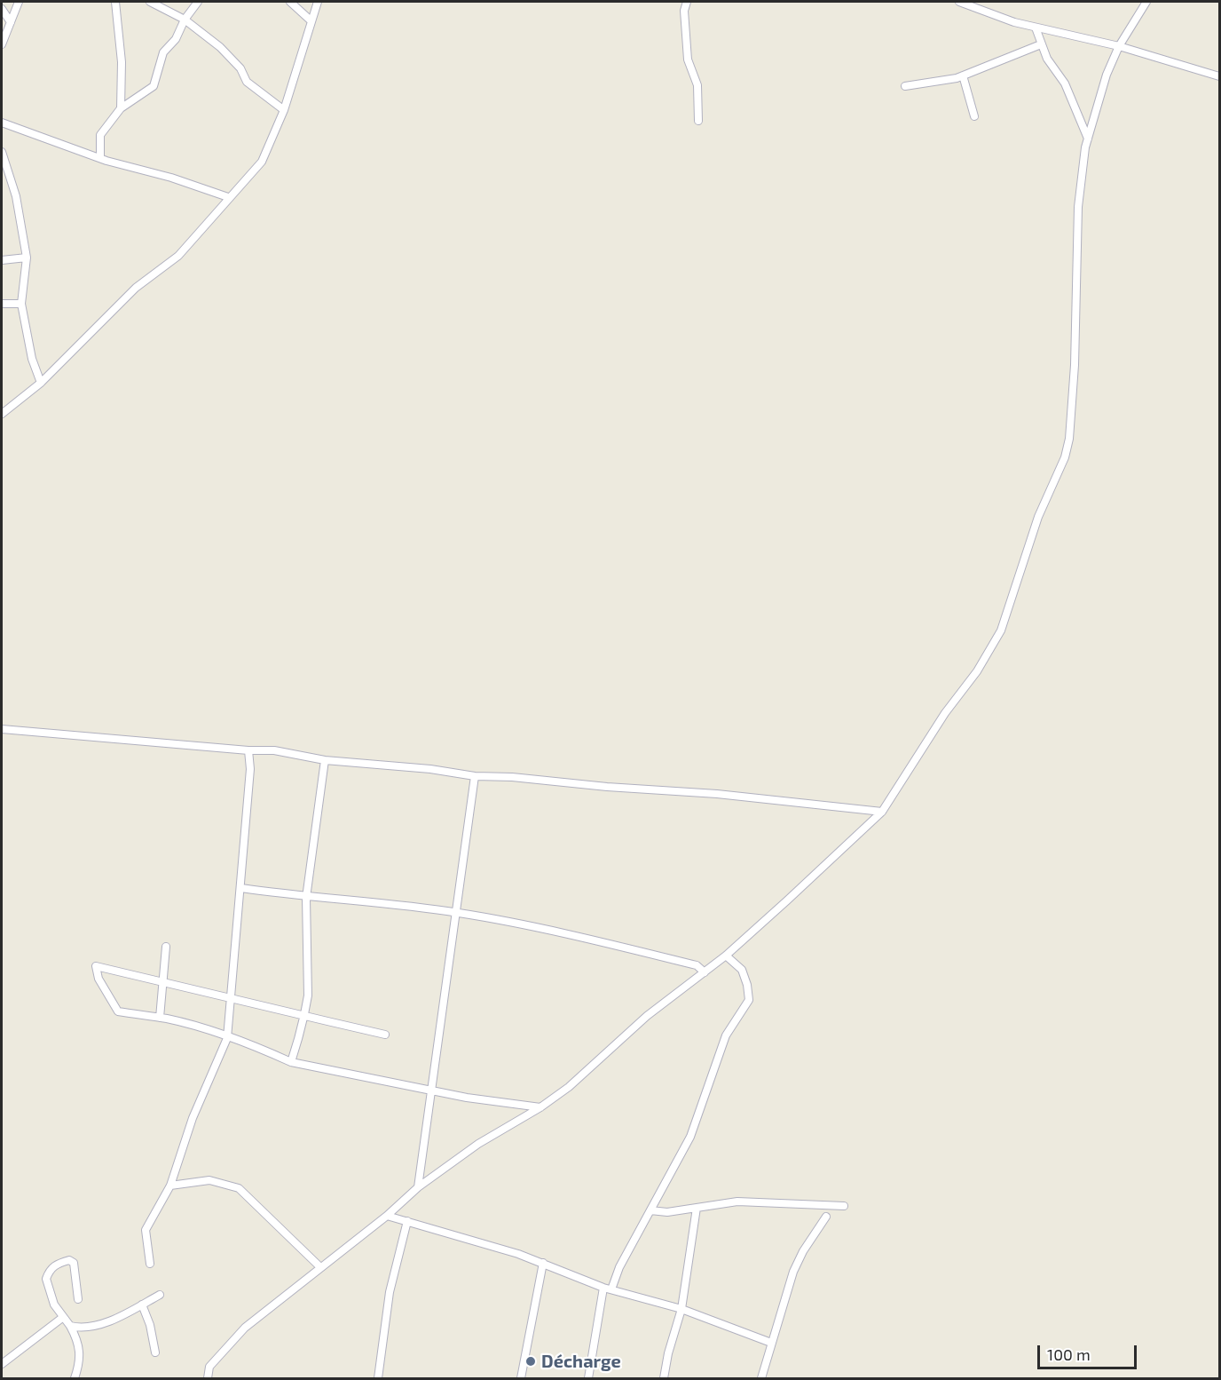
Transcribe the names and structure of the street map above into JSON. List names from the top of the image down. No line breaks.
{"places":["Décharge"],"scale_bar":"100 m"}
